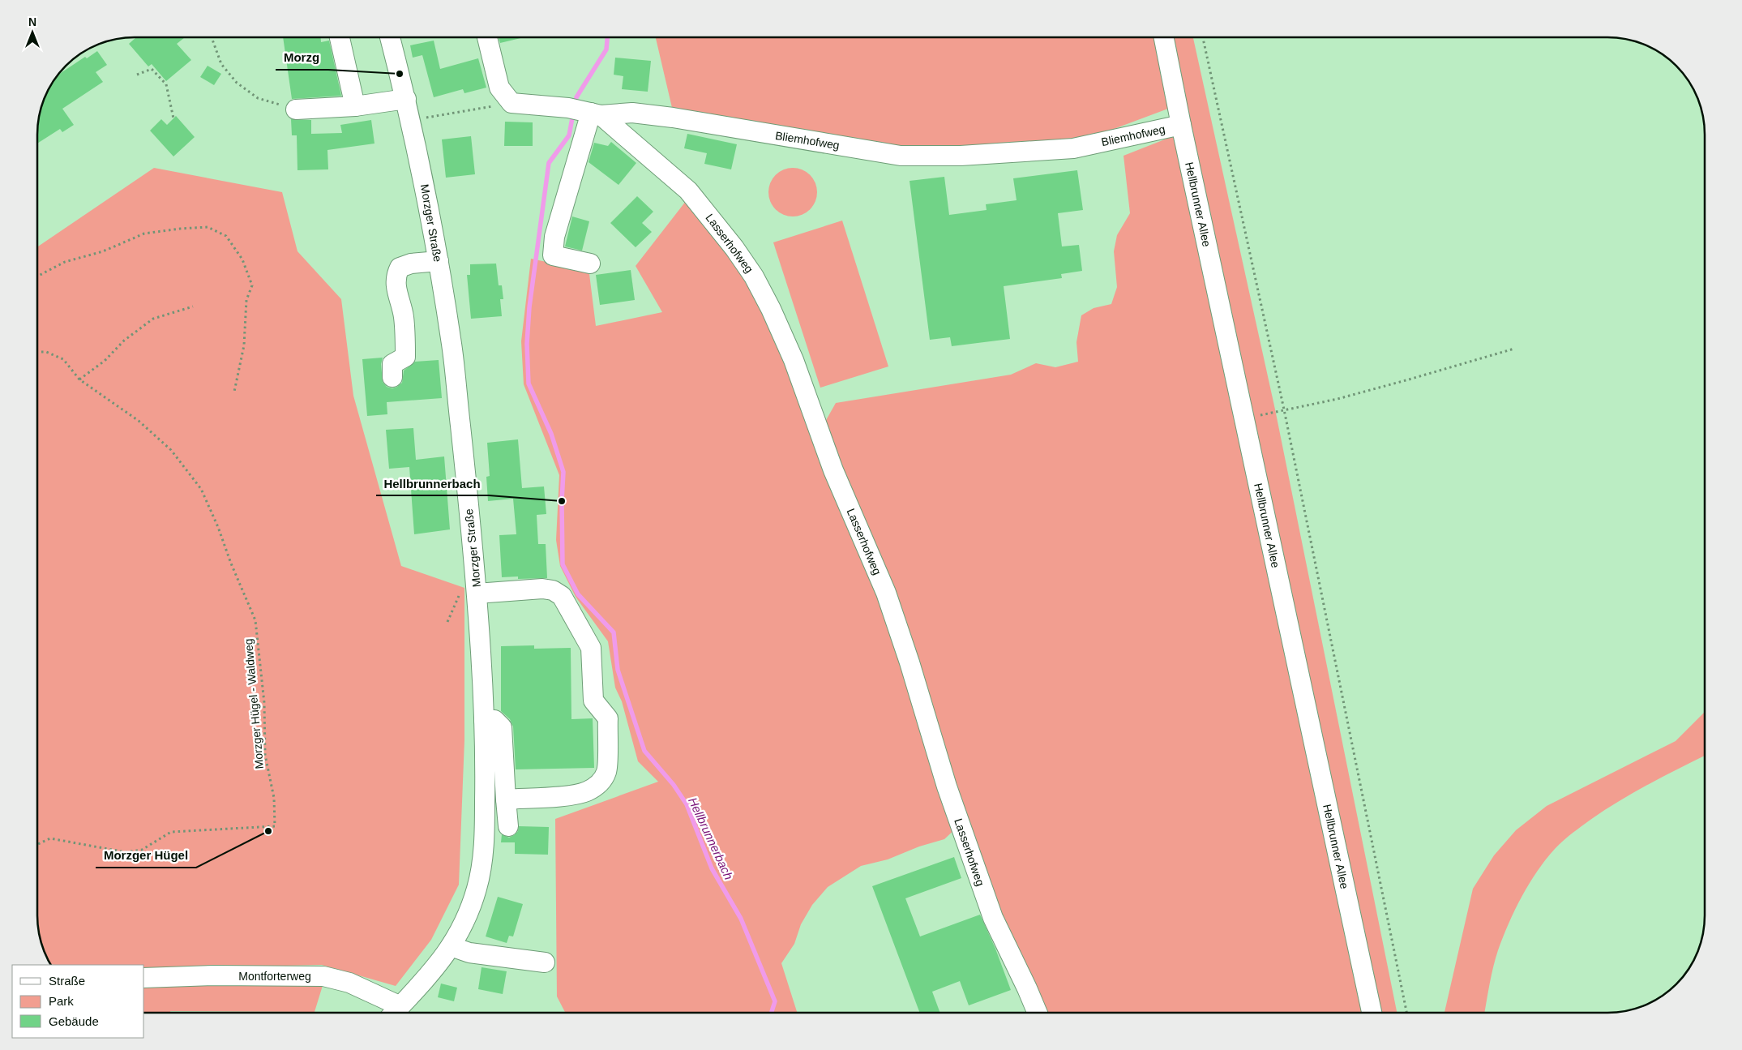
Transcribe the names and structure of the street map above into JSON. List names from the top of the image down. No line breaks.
{"streets":{"street":["Bliemhofweg","Hellbrunner Allee","Morzger Straße","Lasserhofweg","Montforterweg"],"path":["Morzger Hügel - Waldweg"]},"crossings":[["Bliemhofweg","Hellbrunner Allee"],["Bliemhofweg","Lasserhofweg"],["Morzger Straße","Montforterweg"]],"water":["Hellbrunnerbach"],"places":["Morzg","Hellbrunnerbach","Morzger Hügel"],"legend":["Straße","Park","Gebäude"],"north":"top"}
